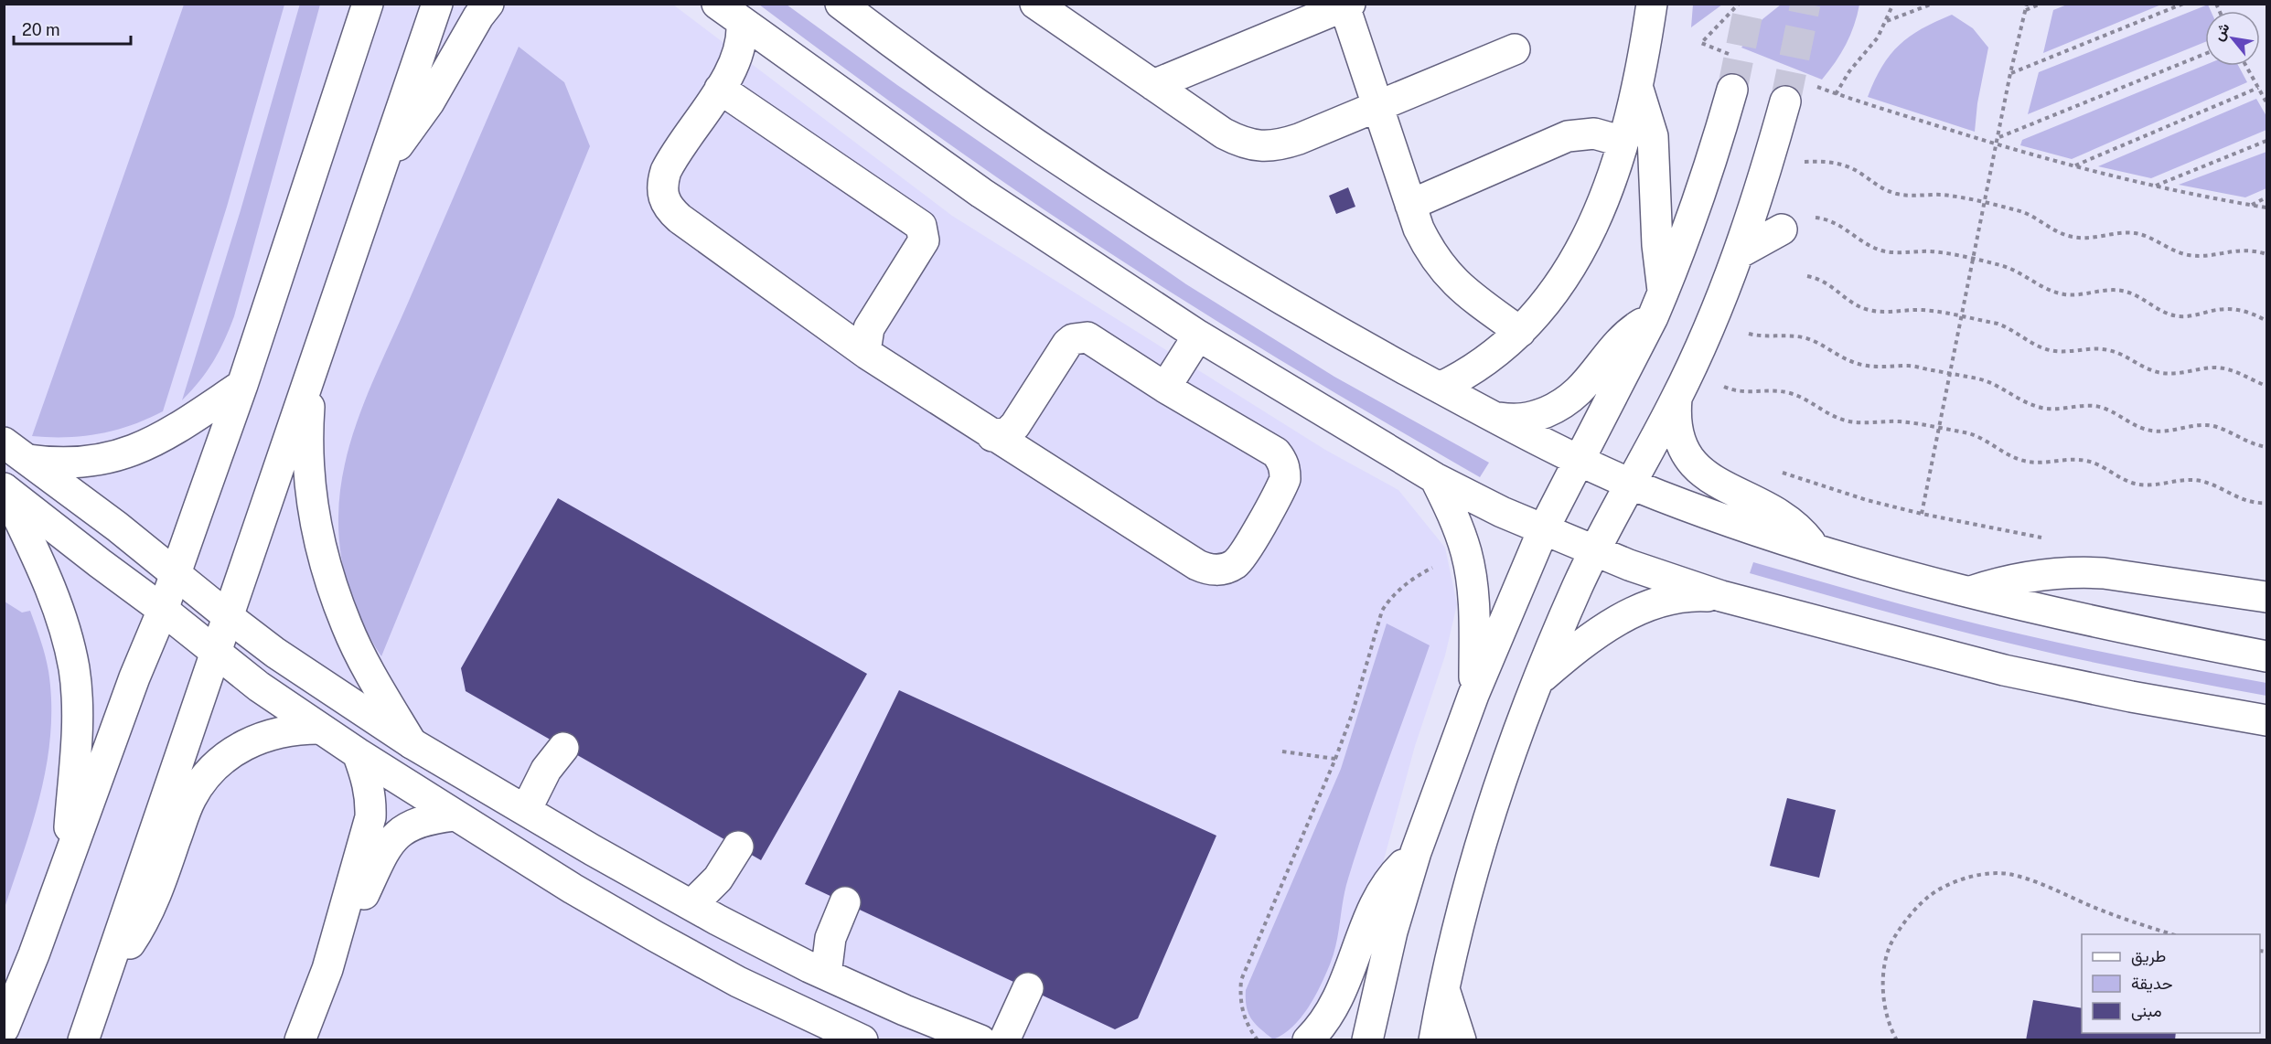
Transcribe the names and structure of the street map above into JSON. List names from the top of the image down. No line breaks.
{"legend":["طريق","حديقة","مبنى"],"scale_bar":"20 m","north":"top left"}
